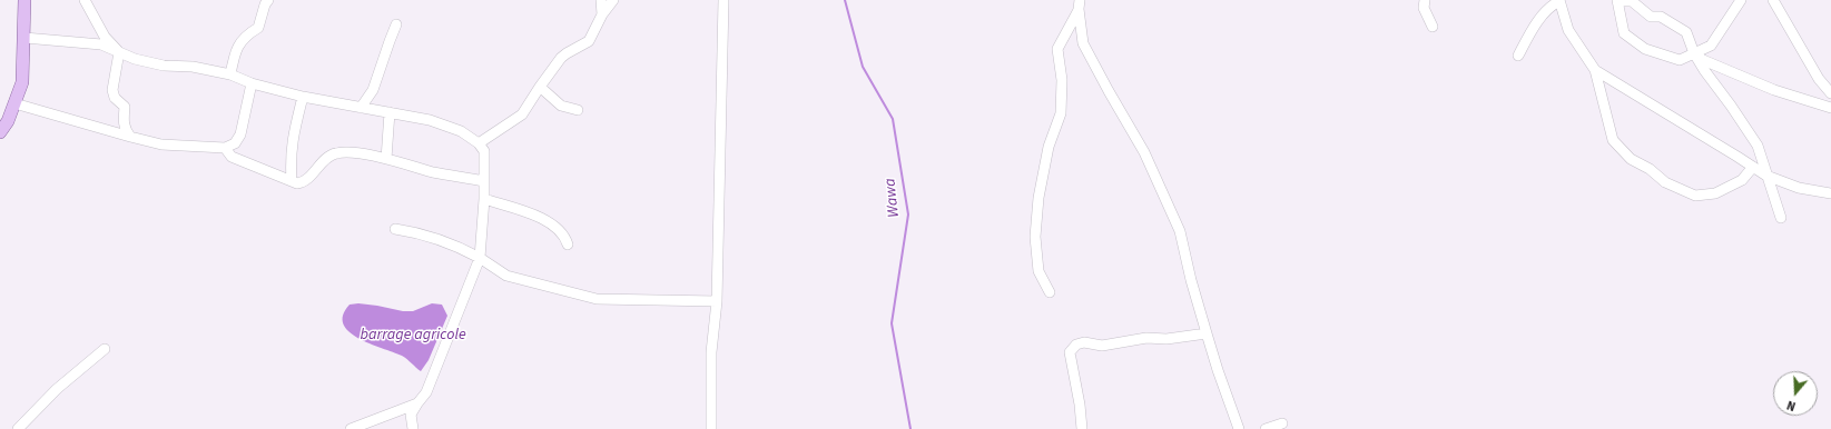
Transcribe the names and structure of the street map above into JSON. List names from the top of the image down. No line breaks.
{"water":["Wawa","barrage agricole"],"north":"bottom"}
